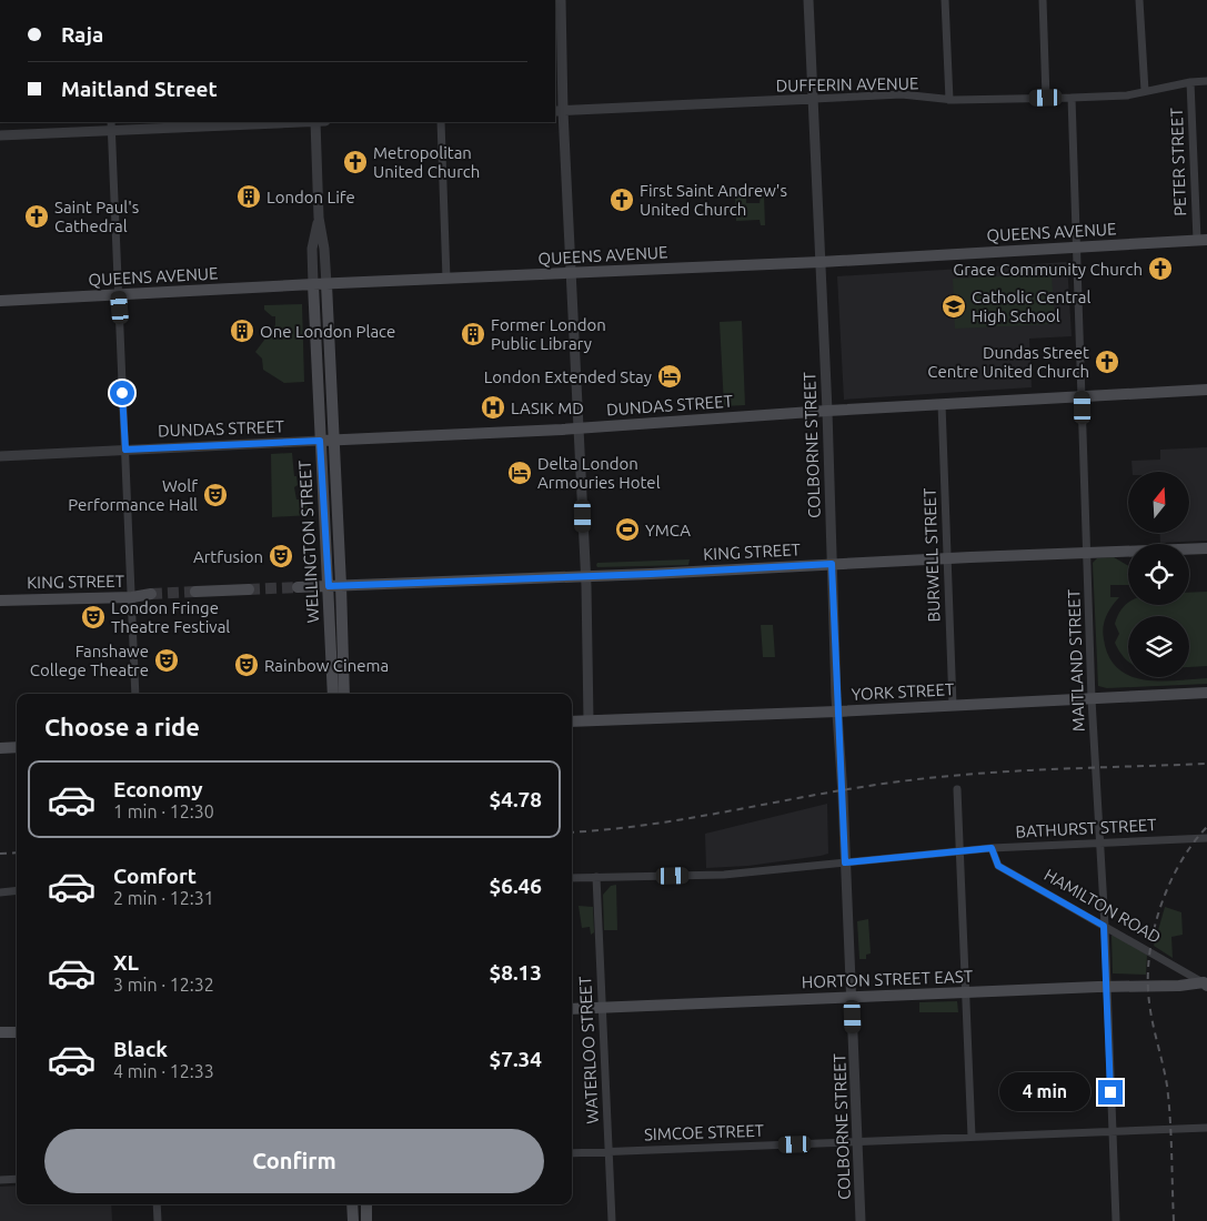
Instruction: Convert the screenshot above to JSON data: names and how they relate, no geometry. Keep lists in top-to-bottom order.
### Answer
{
  "streets": {
    "main road": [
      "QUEENS AVENUE",
      "DUNDAS STREET",
      "WELLINGTON STREET",
      "KING STREET",
      "YORK STREET",
      "HORTON STREET EAST"
    ],
    "street": [
      "DUFFERIN AVENUE",
      "PETER STREET",
      "COLBORNE STREET",
      "BURWELL STREET",
      "MAITLAND STREET",
      "BATHURST STREET",
      "HAMILTON ROAD",
      "WATERLOO STREET",
      "SIMCOE STREET"
    ]
  },
  "crossings": [
    ["DUFFERIN AVENUE", "PETER STREET"],
    ["DUFFERIN AVENUE", "COLBORNE STREET"],
    ["DUFFERIN AVENUE", "MAITLAND STREET"],
    ["PETER STREET", "QUEENS AVENUE"],
    ["QUEENS AVENUE", "COLBORNE STREET"],
    ["QUEENS AVENUE", "WELLINGTON STREET"],
    ["QUEENS AVENUE", "MAITLAND STREET"],
    ["DUNDAS STREET", "COLBORNE STREET"],
    ["DUNDAS STREET", "WELLINGTON STREET"],
    ["DUNDAS STREET", "BURWELL STREET"],
    ["DUNDAS STREET", "MAITLAND STREET"],
    ["COLBORNE STREET", "KING STREET"],
    ["COLBORNE STREET", "YORK STREET"],
    ["COLBORNE STREET", "BATHURST STREET"],
    ["COLBORNE STREET", "HORTON STREET EAST"],
    ["COLBORNE STREET", "SIMCOE STREET"],
    ["WELLINGTON STREET", "KING STREET"],
    ["KING STREET", "BURWELL STREET"],
    ["KING STREET", "MAITLAND STREET"],
    ["BURWELL STREET", "YORK STREET"],
    ["MAITLAND STREET", "YORK STREET"],
    ["MAITLAND STREET", "BATHURST STREET"],
    ["MAITLAND STREET", "HAMILTON ROAD"],
    ["MAITLAND STREET", "HORTON STREET EAST"],
    ["MAITLAND STREET", "SIMCOE STREET"],
    ["BATHURST STREET", "HAMILTON ROAD"],
    ["BATHURST STREET", "WATERLOO STREET"],
    ["HAMILTON ROAD", "HORTON STREET EAST"],
    ["HORTON STREET EAST", "WATERLOO STREET"],
    ["WATERLOO STREET", "SIMCOE STREET"]
  ],
  "places": {
    "church": [
      "Metropolitan United Church",
      "First Saint Andrew's United Church",
      "Saint Paul's Cathedral",
      "Grace Community Church",
      "Dundas Street Centre United Church"
    ],
    "building": ["London Life", "One London Place", "Former London Public Library"],
    "school or university": ["Catholic Central High School"],
    "hotel": ["London Extended Stay", "Delta London Armouries Hotel"],
    "hospital": ["LASIK MD"],
    "theatre": [
      "Wolf Performance Hall",
      "Artfusion",
      "London Fringe Theatre Festival",
      "Fanshawe College Theatre",
      "Rainbow Cinema"
    ],
    "sports": ["YMCA"]
  },
  "north": "top",
  "page": {
    "banner": ["Raja", "Maitland Street"],
    "heading": "Choose a ride",
    "list": [
      {
        "name": "Economy",
        "note": "1 min · 12:30",
        "value": "$4.78"
      },
      {
        "name": "Comfort",
        "note": "2 min · 12:31",
        "value": "$6.46"
      },
      {
        "name": "XL",
        "note": "3 min · 12:32",
        "value": "$8.13"
      },
      {
        "name": "Black",
        "note": "4 min · 12:33",
        "value": "$7.34"
      }
    ],
    "bubble": "4 min",
    "buttons": "Confirm"
  }
}
